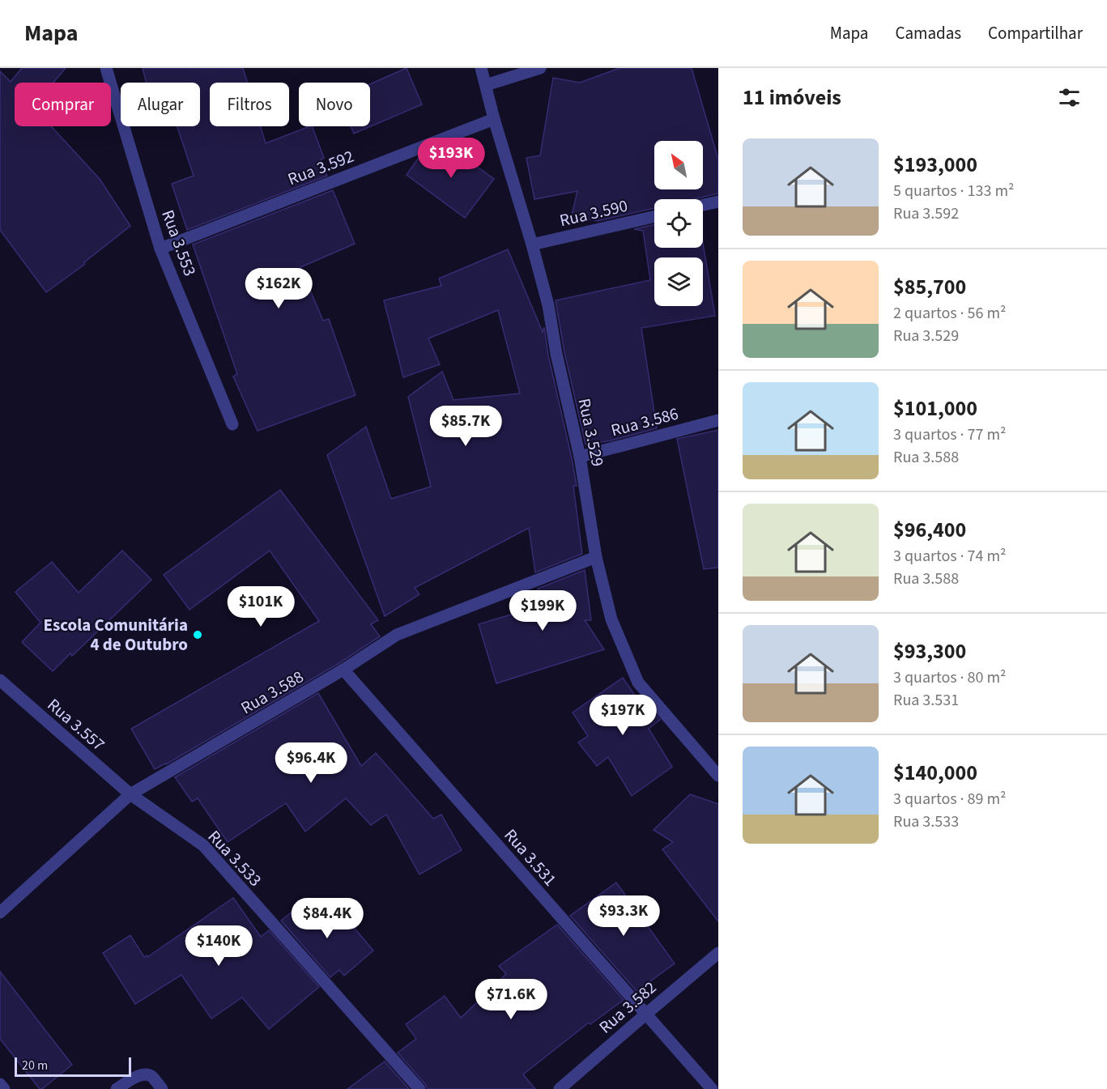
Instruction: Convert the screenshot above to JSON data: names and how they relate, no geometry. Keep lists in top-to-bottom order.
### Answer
{
  "streets": {
    "street": [
      "Rua 3.592",
      "Rua 3.590",
      "Rua 3.553",
      "Rua 3.586",
      "Rua 3.529",
      "Rua 3.588",
      "Rua 3.557",
      "Rua 3.531",
      "Rua 3.533",
      "Rua 3.582"
    ]
  },
  "crossings": [
    ["Rua 3.592", "Rua 3.553"],
    ["Rua 3.592", "Rua 3.529"],
    ["Rua 3.590", "Rua 3.529"],
    ["Rua 3.586", "Rua 3.529"],
    ["Rua 3.529", "Rua 3.588"],
    ["Rua 3.588", "Rua 3.557"],
    ["Rua 3.588", "Rua 3.531"],
    ["Rua 3.588", "Rua 3.533"],
    ["Rua 3.557", "Rua 3.533"],
    ["Rua 3.531", "Rua 3.582"]
  ],
  "places": ["Escola Comunitária 4 de Outubro"],
  "scale_bar": "20 m",
  "north": "top left",
  "page": {
    "header": "Mapa",
    "nav": ["Mapa", "Camadas", "Compartilhar"],
    "heading": "11 imóveis",
    "chip": [
      "Comprar",
      "Alugar",
      "Filtros",
      "Novo"
    ],
    "list": [
      {
        "name": "$193,000",
        "note": "5 quartos · 133 m² · Rua 3.592"
      },
      {
        "name": "$85,700",
        "note": "2 quartos · 56 m² · Rua 3.529"
      },
      {
        "name": "$101,000",
        "note": "3 quartos · 77 m² · Rua 3.588"
      },
      {
        "name": "$96,400",
        "note": "3 quartos · 74 m² · Rua 3.588"
      },
      {
        "name": "$93,300",
        "note": "3 quartos · 80 m² · Rua 3.531"
      },
      {
        "name": "$140,000",
        "note": "3 quartos · 89 m² · Rua 3.533"
      }
    ],
    "price": [
      "$193K",
      "$162K",
      "$85.7K",
      "$101K",
      "$199K",
      "$197K",
      "$96.4K",
      "$93.3K",
      "$84.4K",
      "$140K",
      "$71.6K"
    ],
    "scale": "20 m"
  }
}
